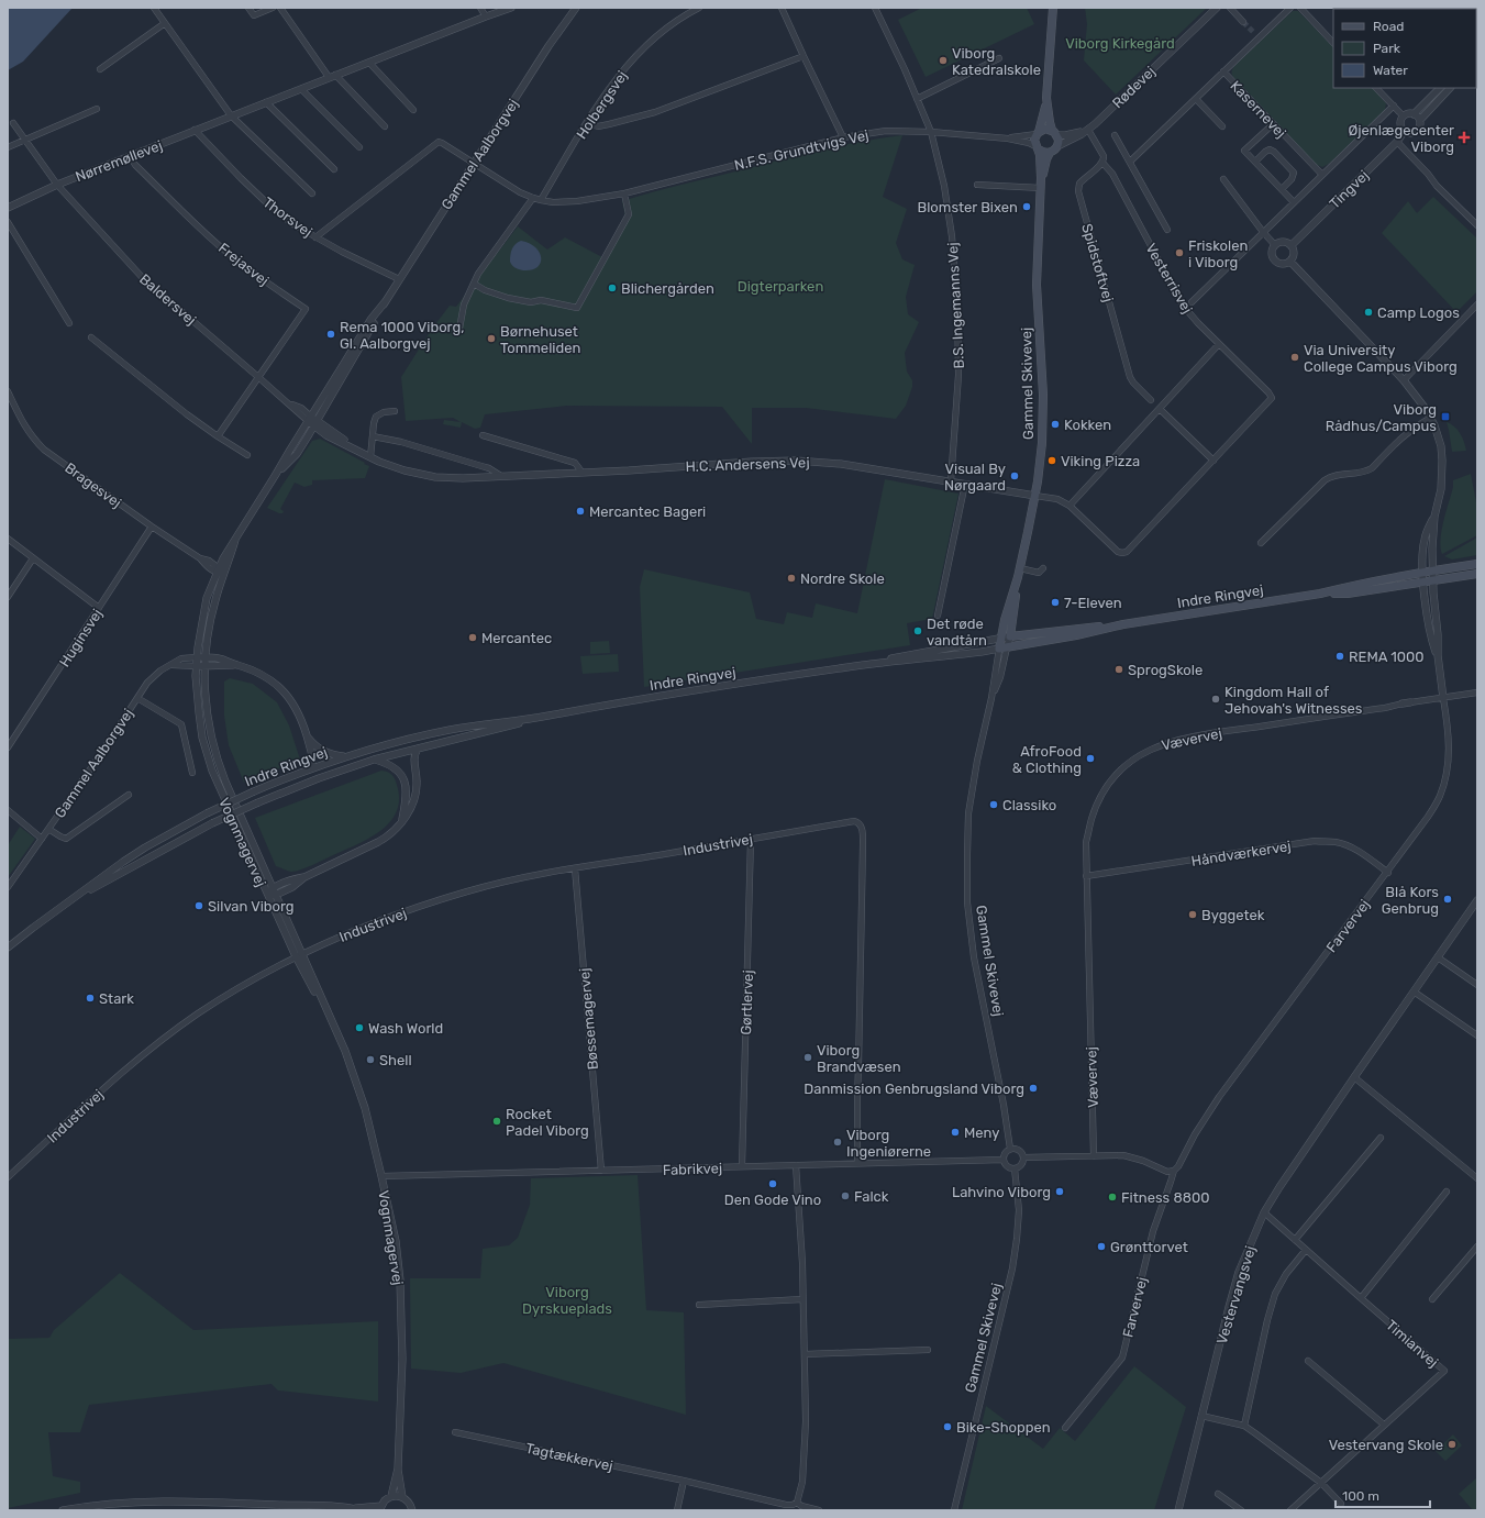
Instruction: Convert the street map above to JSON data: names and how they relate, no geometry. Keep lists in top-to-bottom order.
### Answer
{
  "streets": {
    "main road": ["Gammel Skivevej", "Indre Ringvej"],
    "street": [
      "Rødevej",
      "Holbergsvej",
      "Kasernevej",
      "N.F.S. Grundtvigs Vej",
      "Gammel Aalborgvej",
      "Nørremøllevej",
      "Tingvej",
      "Thorsvej",
      "Spidstoftvej",
      "Frejasvej",
      "Vesterrisvej",
      "Baldersvej",
      "B.S. Ingemanns Vej",
      "H.C. Andersens Vej",
      "Bragesvej",
      "Huginsvej",
      "Vævervej",
      "Vognmagervej",
      "Industrivej",
      "Håndværkervej",
      "Farvervej",
      "Gørtlervej",
      "Bøssemagervej",
      "Fabrikvej",
      "Vestervangsvej",
      "Timianvej",
      "Tagtækkervej"
    ]
  },
  "crossings": [
    ["Rødevej", "N.F.S. Grundtvigs Vej"],
    ["Rødevej", "Gammel Skivevej"],
    ["Holbergsvej", "N.F.S. Grundtvigs Vej"],
    ["N.F.S. Grundtvigs Vej", "Gammel Aalborgvej"],
    ["N.F.S. Grundtvigs Vej", "Thorsvej"],
    ["N.F.S. Grundtvigs Vej", "B.S. Ingemanns Vej"],
    ["N.F.S. Grundtvigs Vej", "Gammel Skivevej"],
    ["Gammel Aalborgvej", "Thorsvej"],
    ["Gammel Aalborgvej", "Baldersvej"],
    ["Gammel Aalborgvej", "H.C. Andersens Vej"],
    ["Gammel Aalborgvej", "Bragesvej"],
    ["Gammel Aalborgvej", "Vognmagervej"],
    ["Nørremøllevej", "Thorsvej"],
    ["Nørremøllevej", "Frejasvej"],
    ["Nørremøllevej", "Baldersvej"],
    ["Spidstoftvej", "Vesterrisvej"],
    ["Frejasvej", "Baldersvej"],
    ["Baldersvej", "H.C. Andersens Vej"],
    ["B.S. Ingemanns Vej", "H.C. Andersens Vej"],
    ["Gammel Skivevej", "H.C. Andersens Vej"],
    ["Gammel Skivevej", "Indre Ringvej"],
    ["Gammel Skivevej", "Fabrikvej"],
    ["Bragesvej", "Huginsvej"],
    ["Indre Ringvej", "Farvervej"],
    ["Vævervej", "Håndværkervej"],
    ["Vævervej", "Farvervej"],
    ["Vognmagervej", "Industrivej"],
    ["Vognmagervej", "Fabrikvej"],
    ["Industrivej", "Gørtlervej"],
    ["Industrivej", "Bøssemagervej"],
    ["Industrivej", "Fabrikvej"],
    ["Håndværkervej", "Farvervej"],
    ["Gørtlervej", "Fabrikvej"],
    ["Bøssemagervej", "Fabrikvej"],
    ["Vestervangsvej", "Timianvej"]
  ],
  "parks": ["Viborg Kirkegård", "Digterparken", "Viborg Dyrskueplads"],
  "places": {
    "other": [
      "Viborg Katedralskole",
      "Blomster Bixen",
      "Friskolen i Viborg",
      "Blichergården",
      "Camp Logos",
      "Rema 1000 Viborg, Gl. Aalborgvej",
      "Børnehuset Tommeliden",
      "Via University College Campus Viborg",
      "Kokken",
      "Viking Pizza",
      "Visual By Nørgaard",
      "Mercantec Bageri",
      "Nordre Skole",
      "7-Eleven",
      "Det røde vandtårn",
      "Mercantec",
      "REMA 1000",
      "SprogSkole",
      "Kingdom Hall of Jehovah's Witnesses",
      "AfroFood & Clothing",
      "Classiko",
      "Blå Kors Genbrug",
      "Silvan Viborg",
      "Byggetek",
      "Stark",
      "Wash World",
      "Viborg Brandvæsen",
      "Shell",
      "Danmission Genbrugsland Viborg",
      "Rocket Padel Viborg",
      "Meny",
      "Viborg Ingeniørerne",
      "Den Gode Vino",
      "Lahvino Viborg",
      "Falck",
      "Fitness 8800",
      "Grønttorvet",
      "Bike-Shoppen",
      "Vestervang Skole"
    ],
    "health": ["Øjenlægecenter Viborg"],
    "transit": ["Viborg Rådhus/Campus"]
  },
  "legend": ["Road", "Park", "Water"],
  "scale_bar": "100 m"
}
